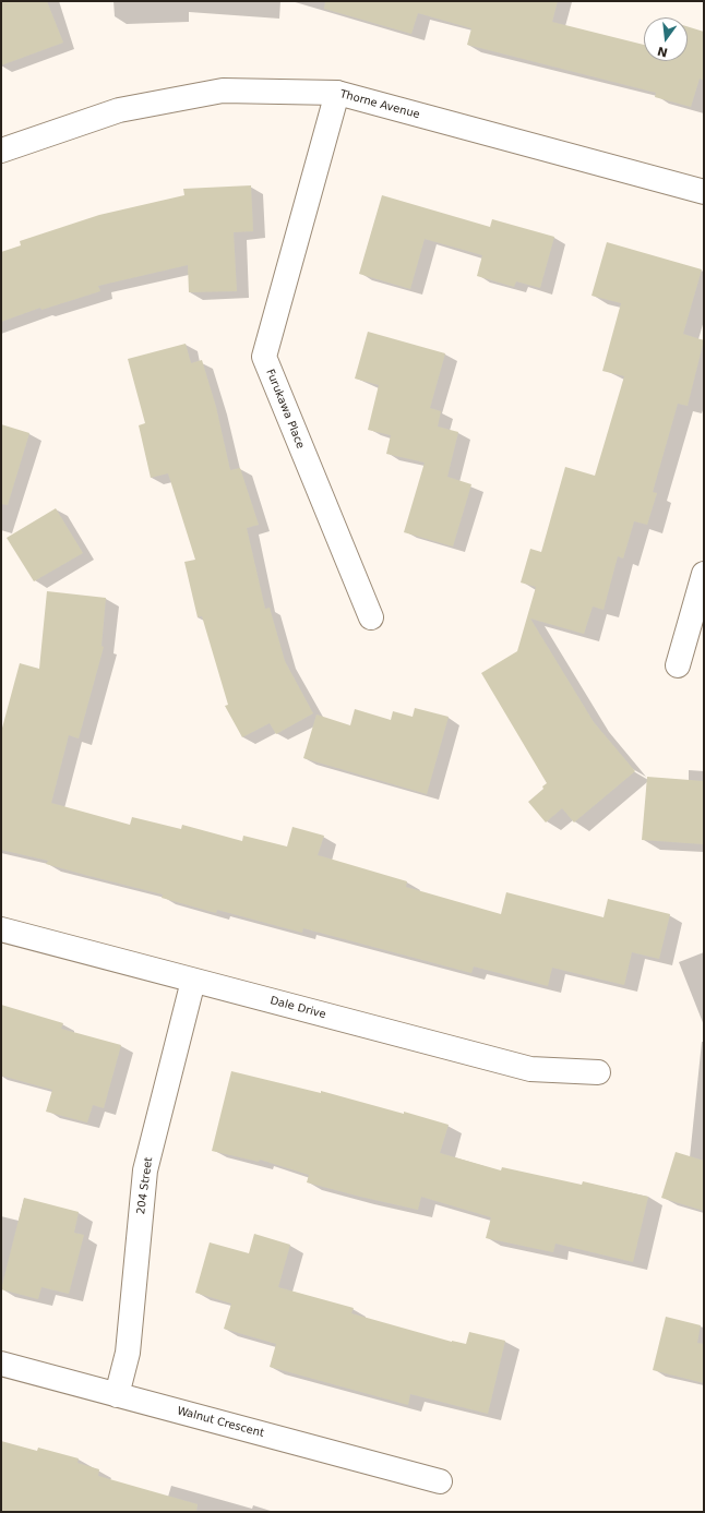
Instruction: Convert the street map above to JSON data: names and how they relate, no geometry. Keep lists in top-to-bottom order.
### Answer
{
  "streets": {
    "street": [
      "Thorne Avenue",
      "Furukawa Place",
      "Dale Drive",
      "204 Street",
      "Walnut Crescent"
    ]
  },
  "crossings": [
    ["Thorne Avenue", "Furukawa Place"],
    ["Dale Drive", "204 Street"],
    ["204 Street", "Walnut Crescent"]
  ],
  "north": "bottom"
}
